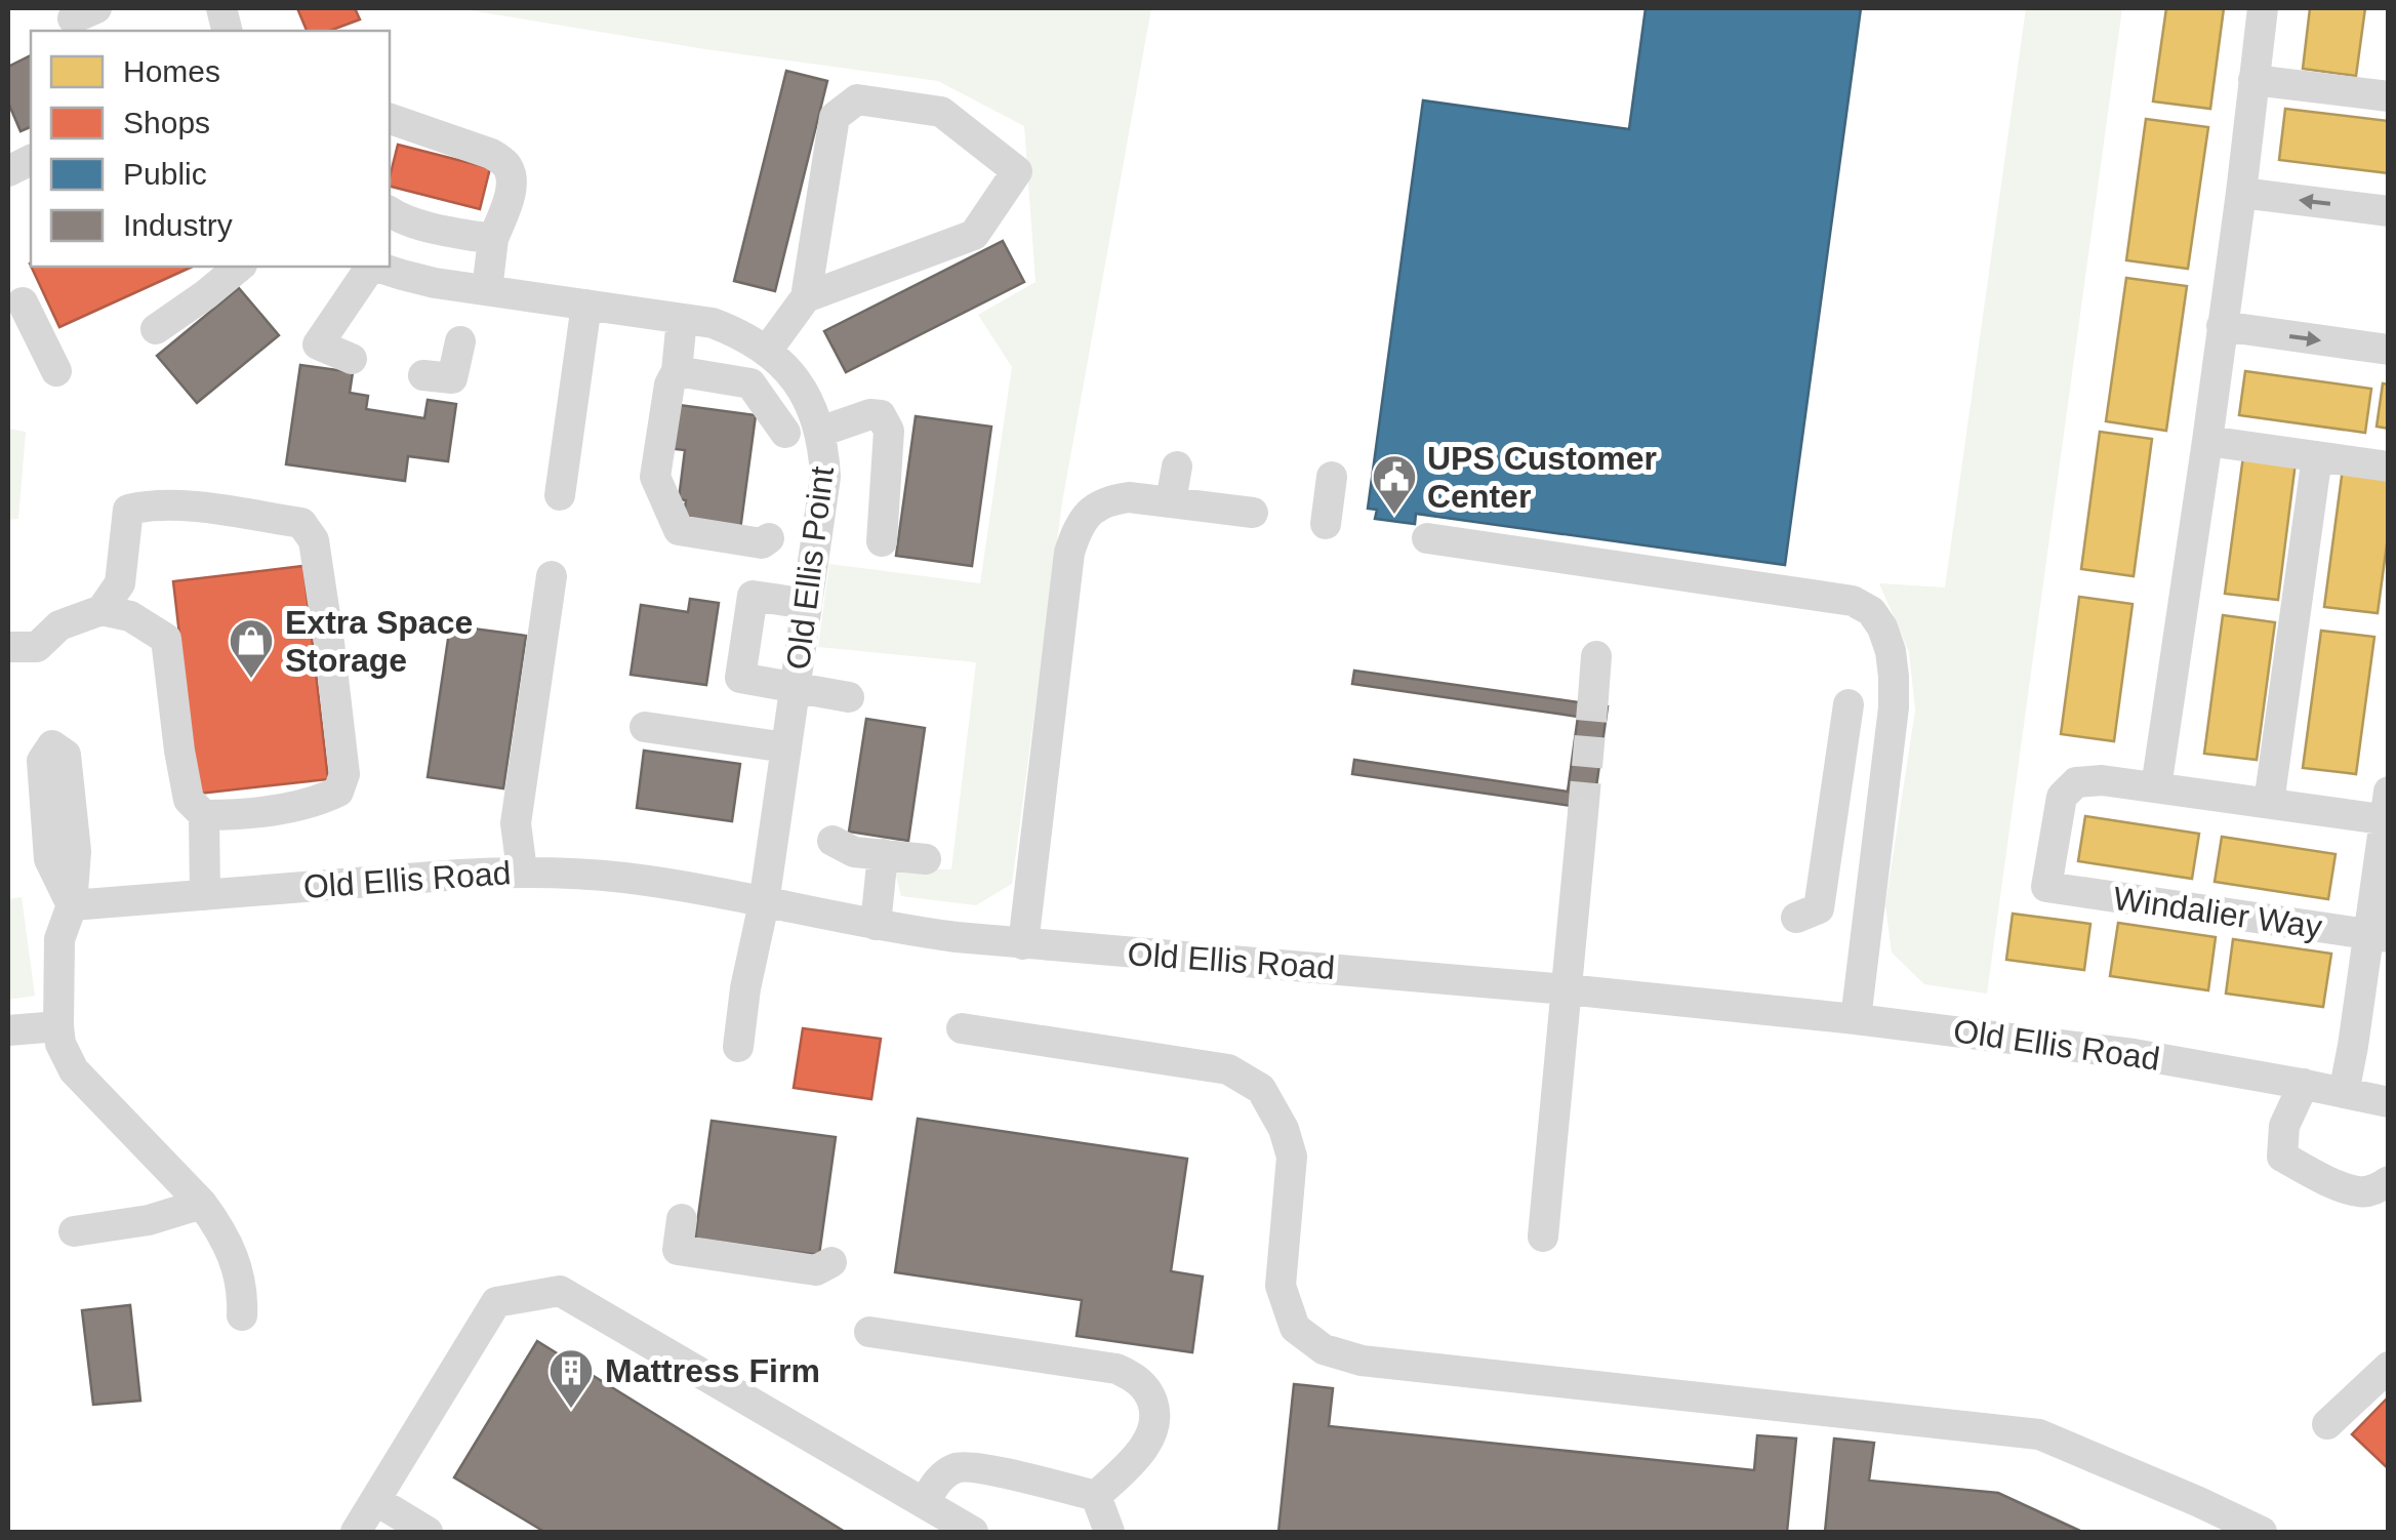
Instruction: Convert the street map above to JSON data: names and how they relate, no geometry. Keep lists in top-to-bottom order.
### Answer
{
  "streets": {
    "street": ["Old Ellis Point", "Old Ellis Road", "Windalier Way"]
  },
  "crossings": [
    ["Old Ellis Point", "Old Ellis Road"]
  ],
  "places": {
    "public building": ["UPS Customer Center"],
    "shop": ["Extra Space Storage"],
    "building": ["Mattress Firm"]
  },
  "legend": [
    "Homes",
    "Shops",
    "Public",
    "Industry"
  ]
}
